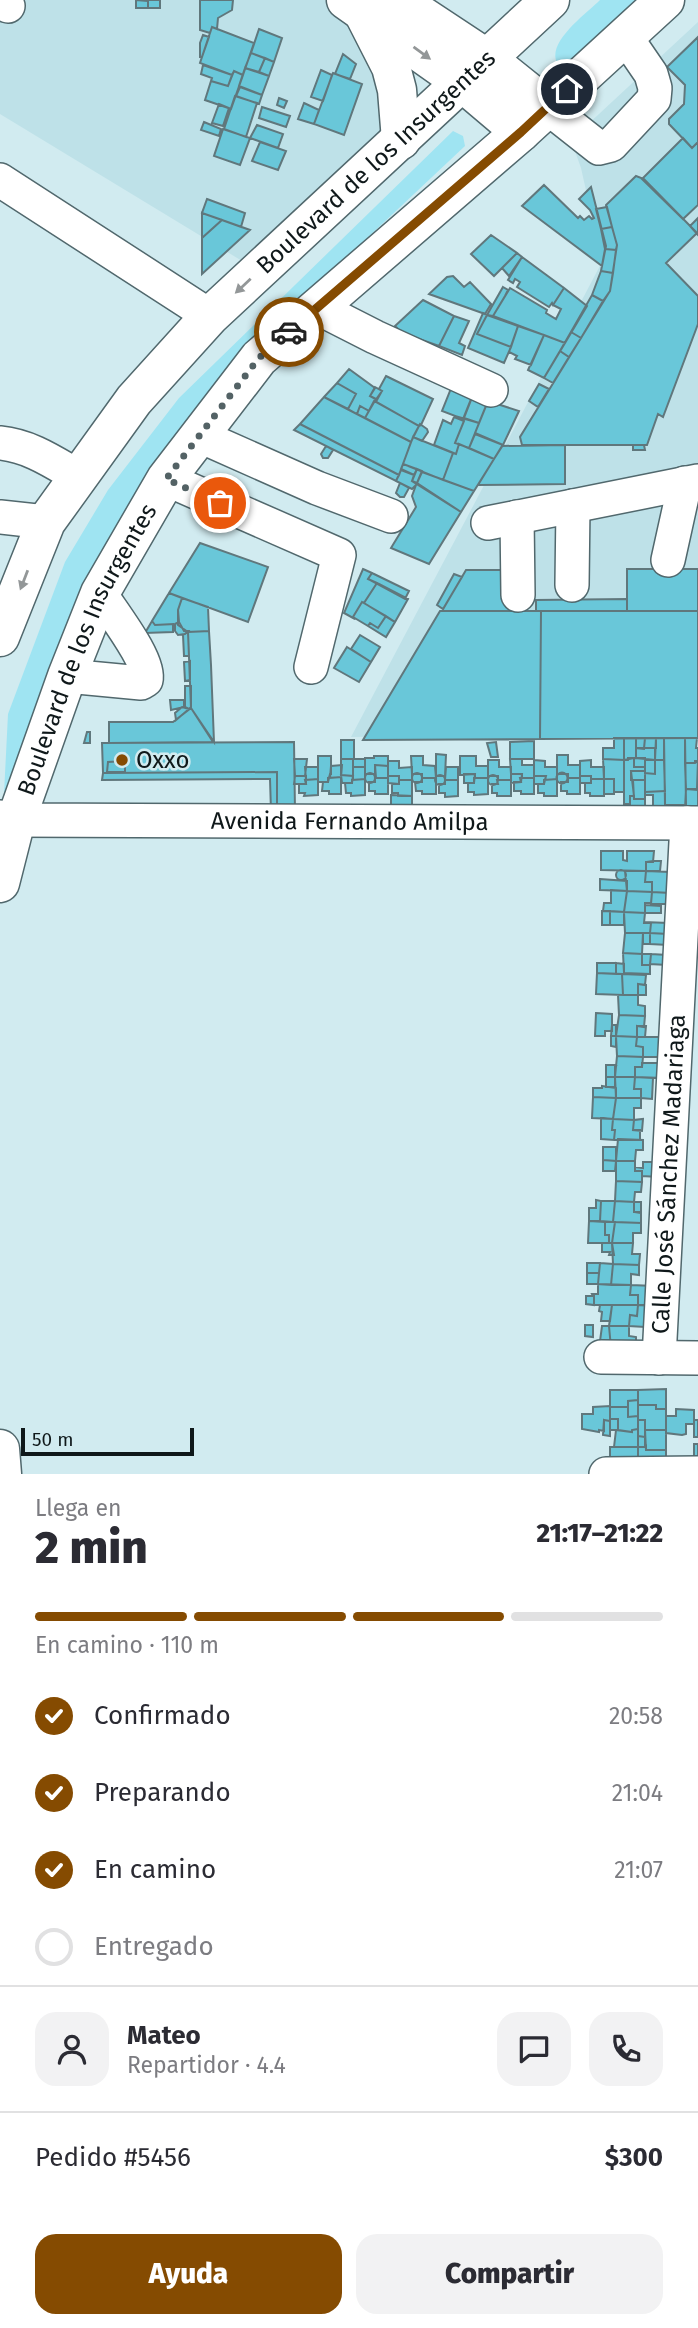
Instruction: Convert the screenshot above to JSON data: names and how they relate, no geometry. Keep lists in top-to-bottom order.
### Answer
{
  "streets": {
    "main road": ["Boulevard de los Insurgentes"],
    "street": ["Avenida Fernando Amilpa", "Calle José Sánchez Madariaga"]
  },
  "crossings": [
    ["Boulevard de los Insurgentes", "Avenida Fernando Amilpa"],
    ["Avenida Fernando Amilpa", "Calle José Sánchez Madariaga"]
  ],
  "places": ["Oxxo"],
  "scale_bar": "50 m",
  "page": {
    "scale": "50 m",
    "heading": ["2 min", "Llega en", "21:17–21:22"],
    "panel": [
      "Mateo",
      "Repartidor · 4.4",
      "Pedido #5456",
      "$300"
    ],
    "bar": "En camino · 110 m",
    "list": [
      ["Confirmado", "20:58"],
      ["Preparando", "21:04"],
      ["En camino", "21:07"],
      "Entregado"
    ],
    "buttons": ["Ayuda", "Compartir"]
  }
}
